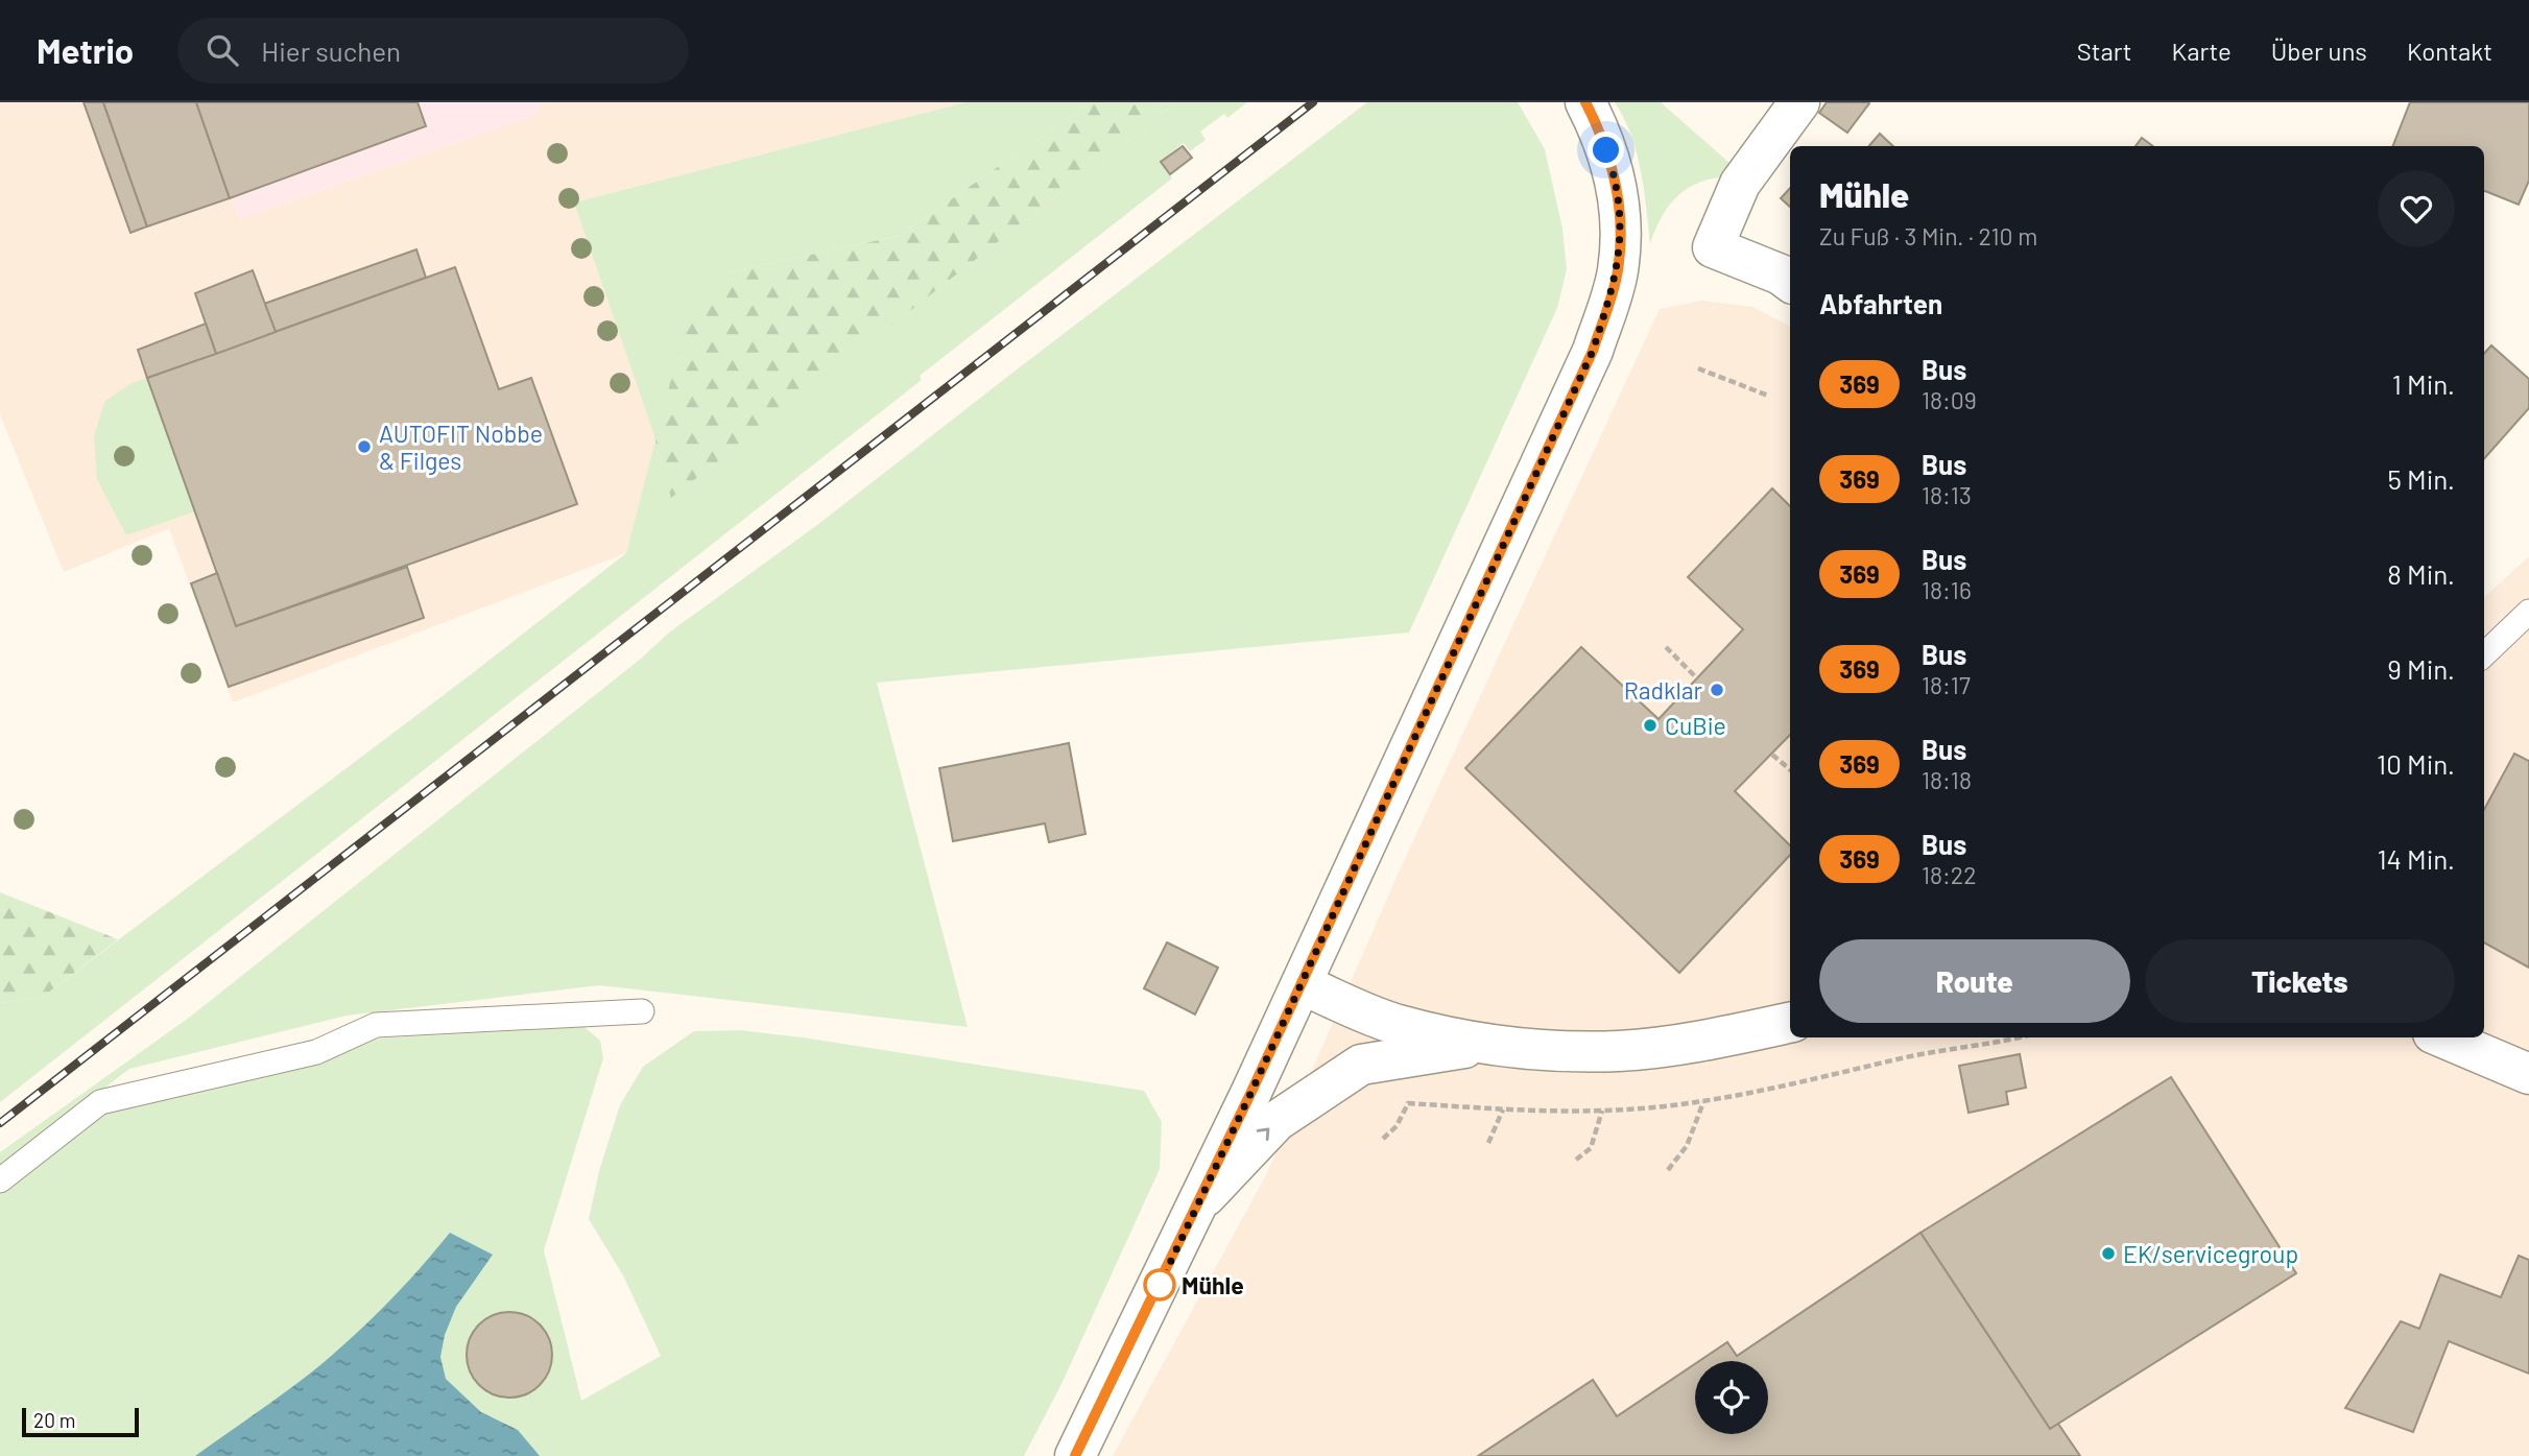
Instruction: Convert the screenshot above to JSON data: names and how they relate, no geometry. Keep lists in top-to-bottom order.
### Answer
{
  "places": [
    "AUTOFIT Nobbe & Filges",
    "Radklar",
    "CuBie",
    "EK/servicegroup",
    "Mühle"
  ],
  "lines": ["bus line 369"],
  "scale_bar": "20 m",
  "page": {
    "header": "Metrio",
    "search": "Hier suchen",
    "nav": [
      "Start",
      "Karte",
      "Über uns",
      "Kontakt"
    ],
    "heading": [
      ["Mühle", "Zu Fuß · 3 Min. · 210 m"],
      "Abfahrten"
    ],
    "list": [
      {
        "mark": "369",
        "name": "Bus",
        "note": "18:09",
        "value": "1 Min."
      },
      {
        "mark": "369",
        "name": "Bus",
        "note": "18:13",
        "value": "5 Min."
      },
      {
        "mark": "369",
        "name": "Bus",
        "note": "18:16",
        "value": "8 Min."
      },
      {
        "mark": "369",
        "name": "Bus",
        "note": "18:17",
        "value": "9 Min."
      },
      {
        "mark": "369",
        "name": "Bus",
        "note": "18:18",
        "value": "10 Min."
      },
      {
        "mark": "369",
        "name": "Bus",
        "note": "18:22",
        "value": "14 Min."
      }
    ],
    "buttons": ["Route", "Tickets"],
    "scale": "20 m"
  }
}
